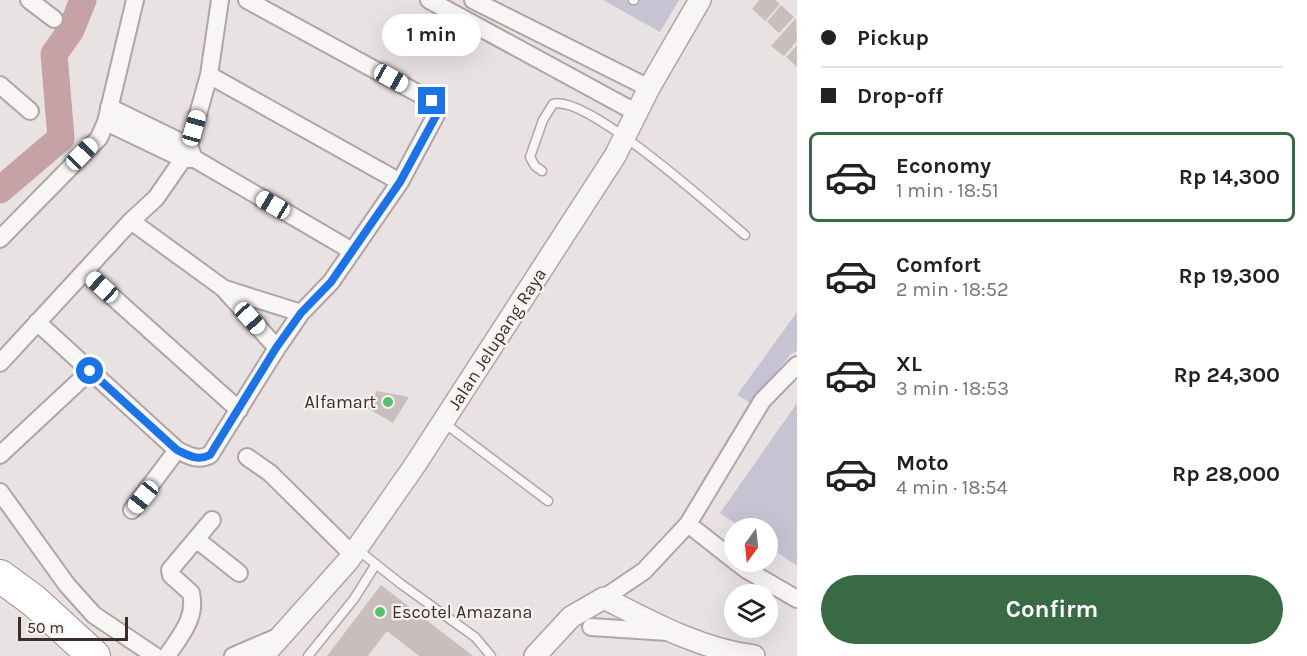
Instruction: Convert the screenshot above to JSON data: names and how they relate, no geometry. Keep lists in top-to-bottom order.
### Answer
{
  "streets": {
    "street": ["Jalan Jelupang Raya"]
  },
  "places": ["Alfamart", "Escotel Amazana"],
  "scale_bar": "50 m",
  "north": "bottom",
  "page": {
    "banner": ["Pickup", "Drop-off"],
    "bubble": "1 min",
    "list": [
      {
        "name": "Economy",
        "note": "1 min · 18:51",
        "value": "Rp 14,300"
      },
      {
        "name": "Comfort",
        "note": "2 min · 18:52",
        "value": "Rp 19,300"
      },
      {
        "name": "XL",
        "note": "3 min · 18:53",
        "value": "Rp 24,300"
      },
      {
        "name": "Moto",
        "note": "4 min · 18:54",
        "value": "Rp 28,000"
      }
    ],
    "buttons": "Confirm",
    "scale": "50 m"
  }
}
